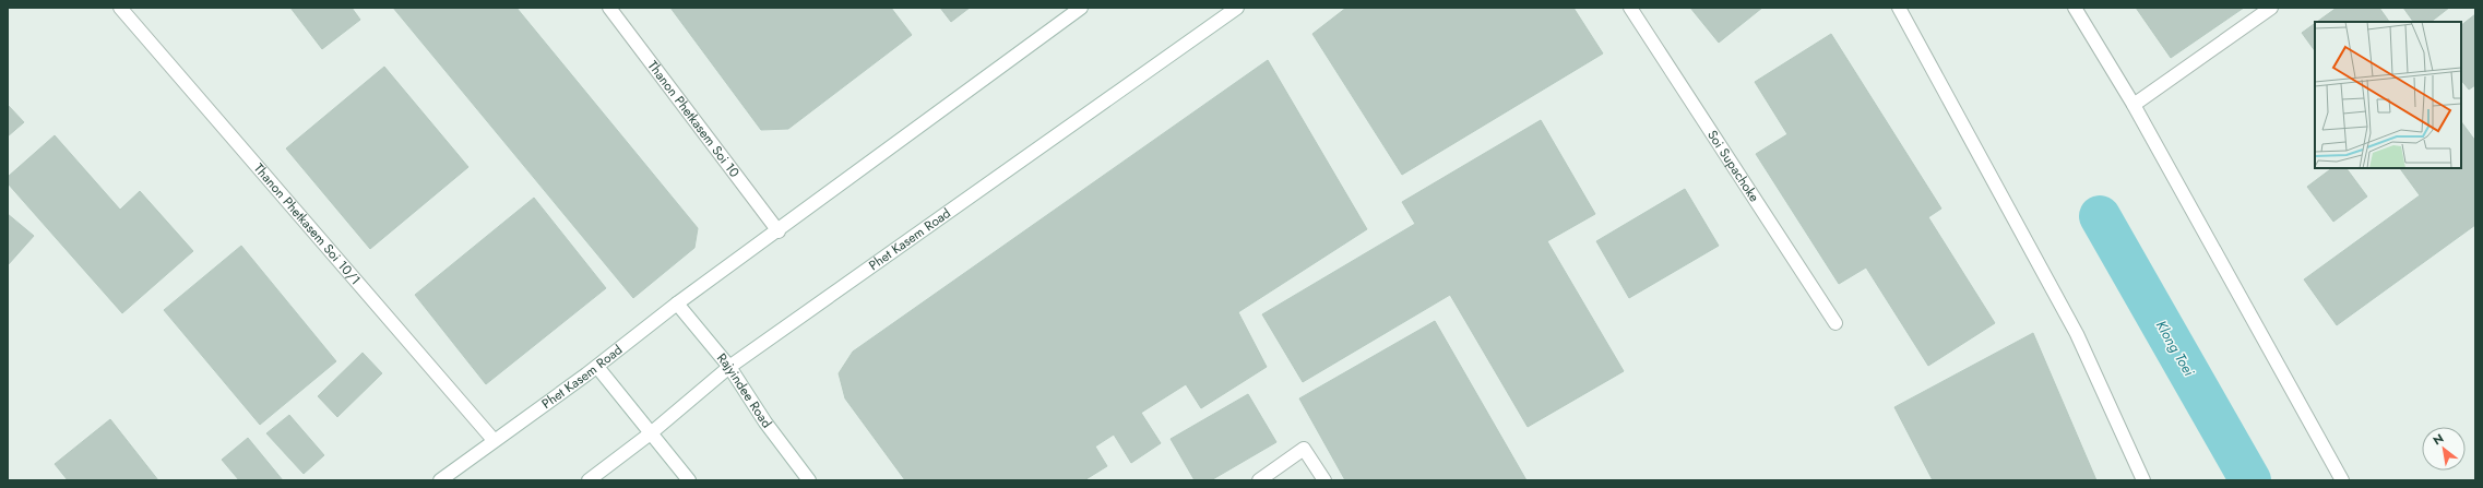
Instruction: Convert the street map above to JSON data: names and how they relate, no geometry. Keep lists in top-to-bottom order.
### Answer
{
  "streets": {
    "street": [
      "Thanon Phetkasem Soi 10",
      "Soi Supachoke",
      "Thanon Phetkasem Soi 10/1",
      "Phet Kasem Road",
      "Rajyindee Road"
    ]
  },
  "crossings": [
    ["Thanon Phetkasem Soi 10", "Phet Kasem Road"],
    ["Thanon Phetkasem Soi 10/1", "Phet Kasem Road"],
    ["Phet Kasem Road", "Rajyindee Road"]
  ],
  "water": ["Klong Toei"],
  "north": "top left"
}
